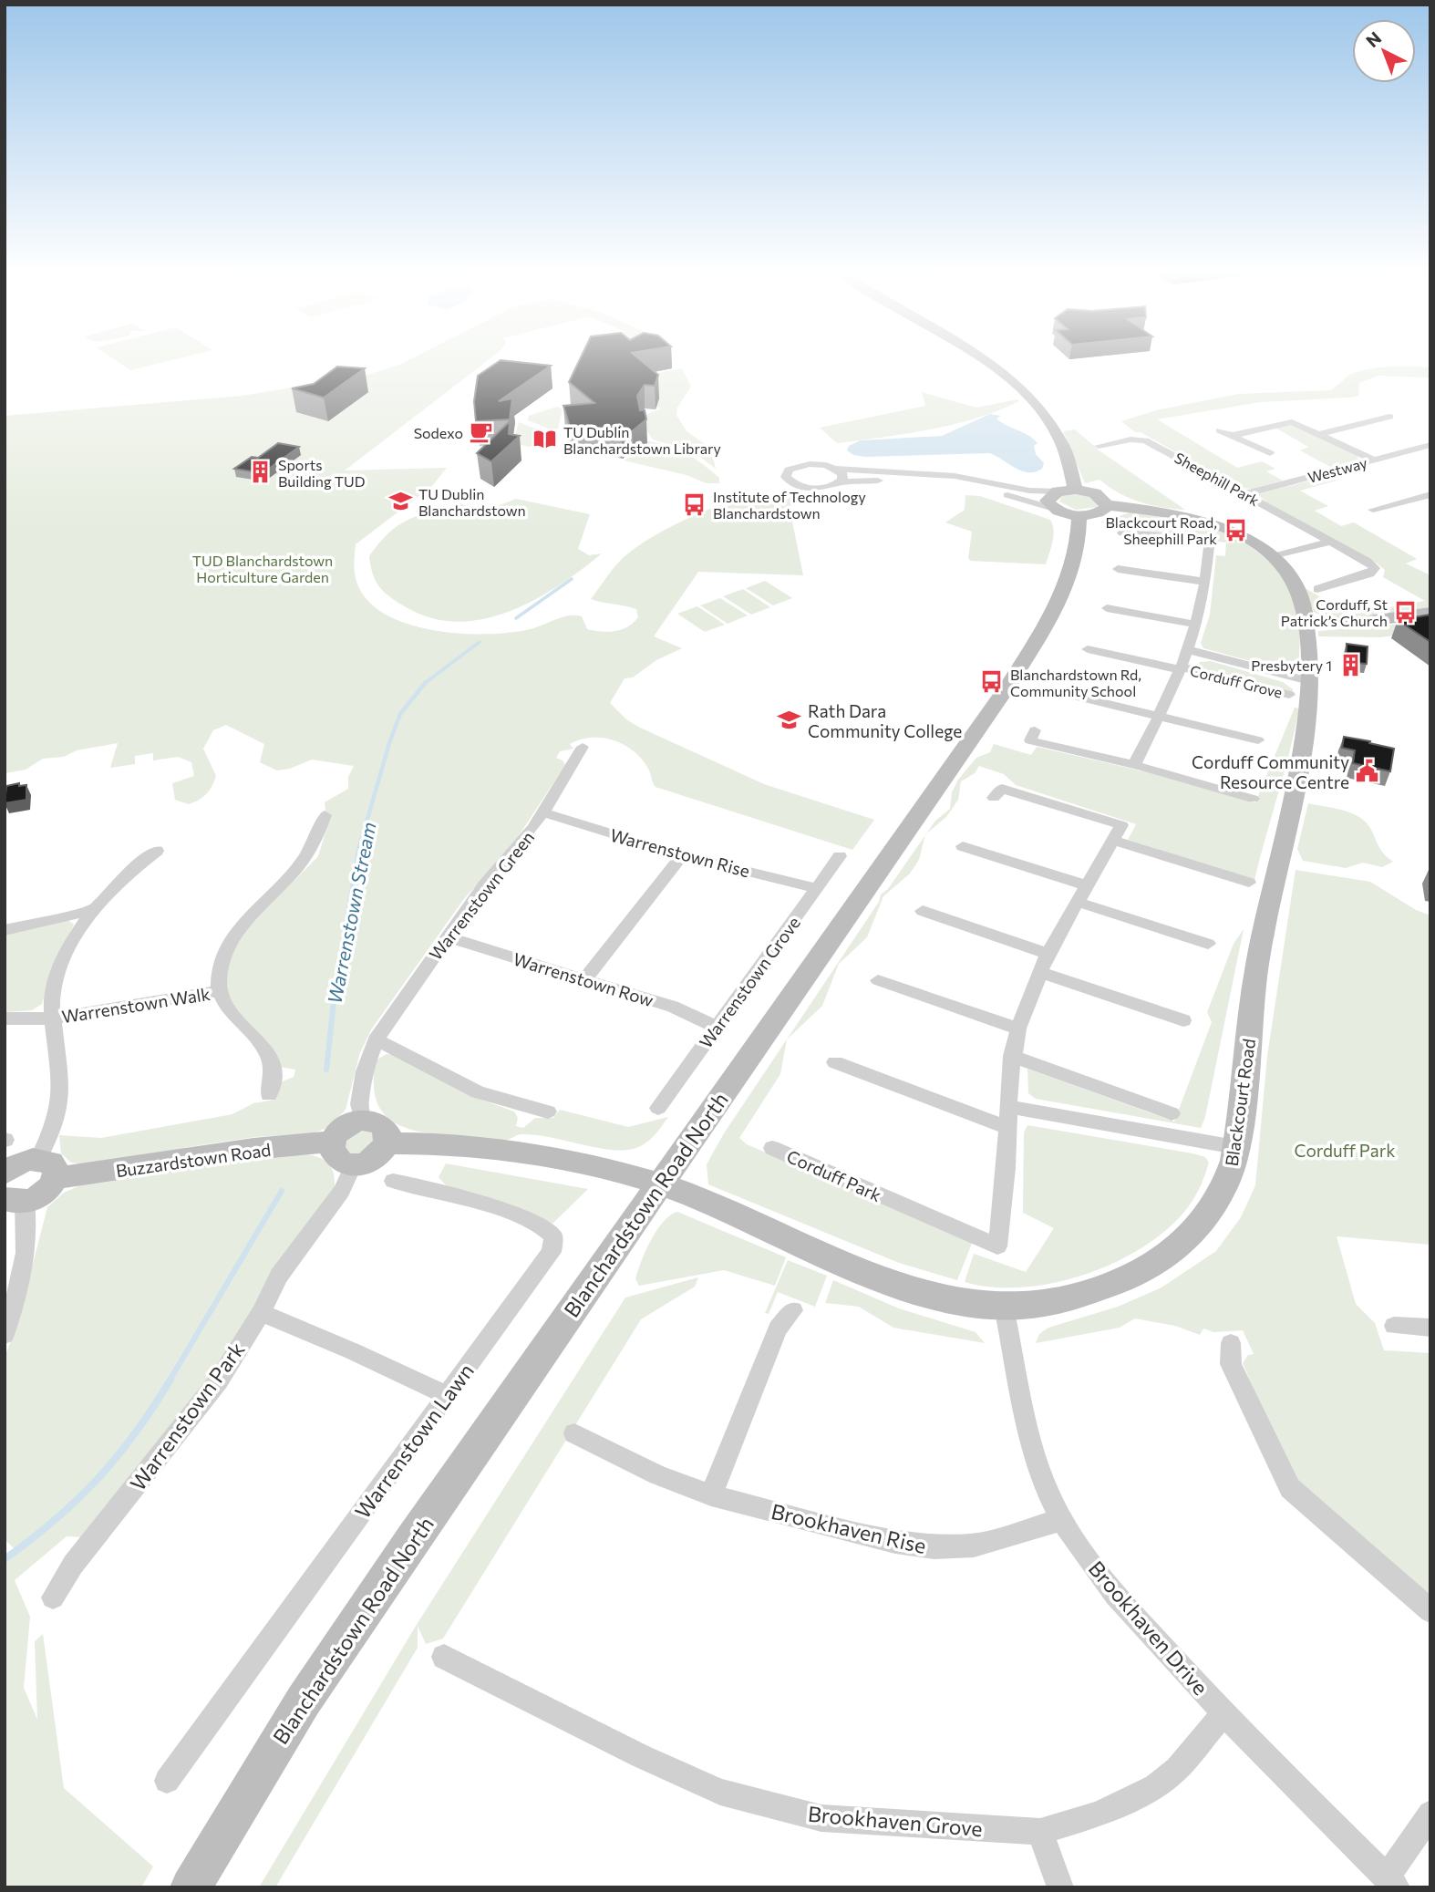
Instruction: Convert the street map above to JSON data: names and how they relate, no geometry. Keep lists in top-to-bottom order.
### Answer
{
  "streets": {
    "main road": ["Blanchardstown Road North"],
    "street": [
      "Westway",
      "Sheephill Park",
      "Corduff Grove",
      "Warrenstown Rise",
      "Warrenstown Green",
      "Warrenstown Row",
      "Warrenstown Grove",
      "Warrenstown Walk",
      "Blackcourt Road",
      "Buzzardstown Road",
      "Corduff Park",
      "Warrenstown Park",
      "Warrenstown Lawn",
      "Brookhaven Rise",
      "Brookhaven Drive",
      "Brookhaven Grove"
    ]
  },
  "crossings": [
    ["Westway", "Sheephill Park"],
    ["Corduff Grove", "Blackcourt Road"],
    ["Warrenstown Rise", "Warrenstown Green"],
    ["Warrenstown Rise", "Warrenstown Grove"],
    ["Warrenstown Green", "Warrenstown Row"],
    ["Warrenstown Green", "Buzzardstown Road"],
    ["Warrenstown Green", "Warrenstown Park"],
    ["Warrenstown Row", "Warrenstown Grove"],
    ["Blackcourt Road", "Blanchardstown Road North"],
    ["Blackcourt Road", "Brookhaven Drive"],
    ["Buzzardstown Road", "Warrenstown Park"],
    ["Brookhaven Rise", "Brookhaven Drive"],
    ["Brookhaven Drive", "Brookhaven Grove"]
  ],
  "water": ["Warrenstown Stream"],
  "parks": ["TUD Blanchardstown Horticulture Garden", "Corduff Park"],
  "places": {
    "cafe": ["Sodexo"],
    "library": ["TU Dublin Blanchardstown Library"],
    "building": ["Sports Building TUD", "Presbytery 1"],
    "school or university": ["TU Dublin Blanchardstown", "Rath Dara Community College"],
    "bus stop": [
      "Institute of Technology Blanchardstown",
      "Blackcourt Road, Sheephill Park",
      "Corduff, St Patrick’s Church",
      "Blanchardstown Rd, Community School"
    ],
    "public building": ["Corduff Community Resource Centre"]
  },
  "north": "top left"
}
